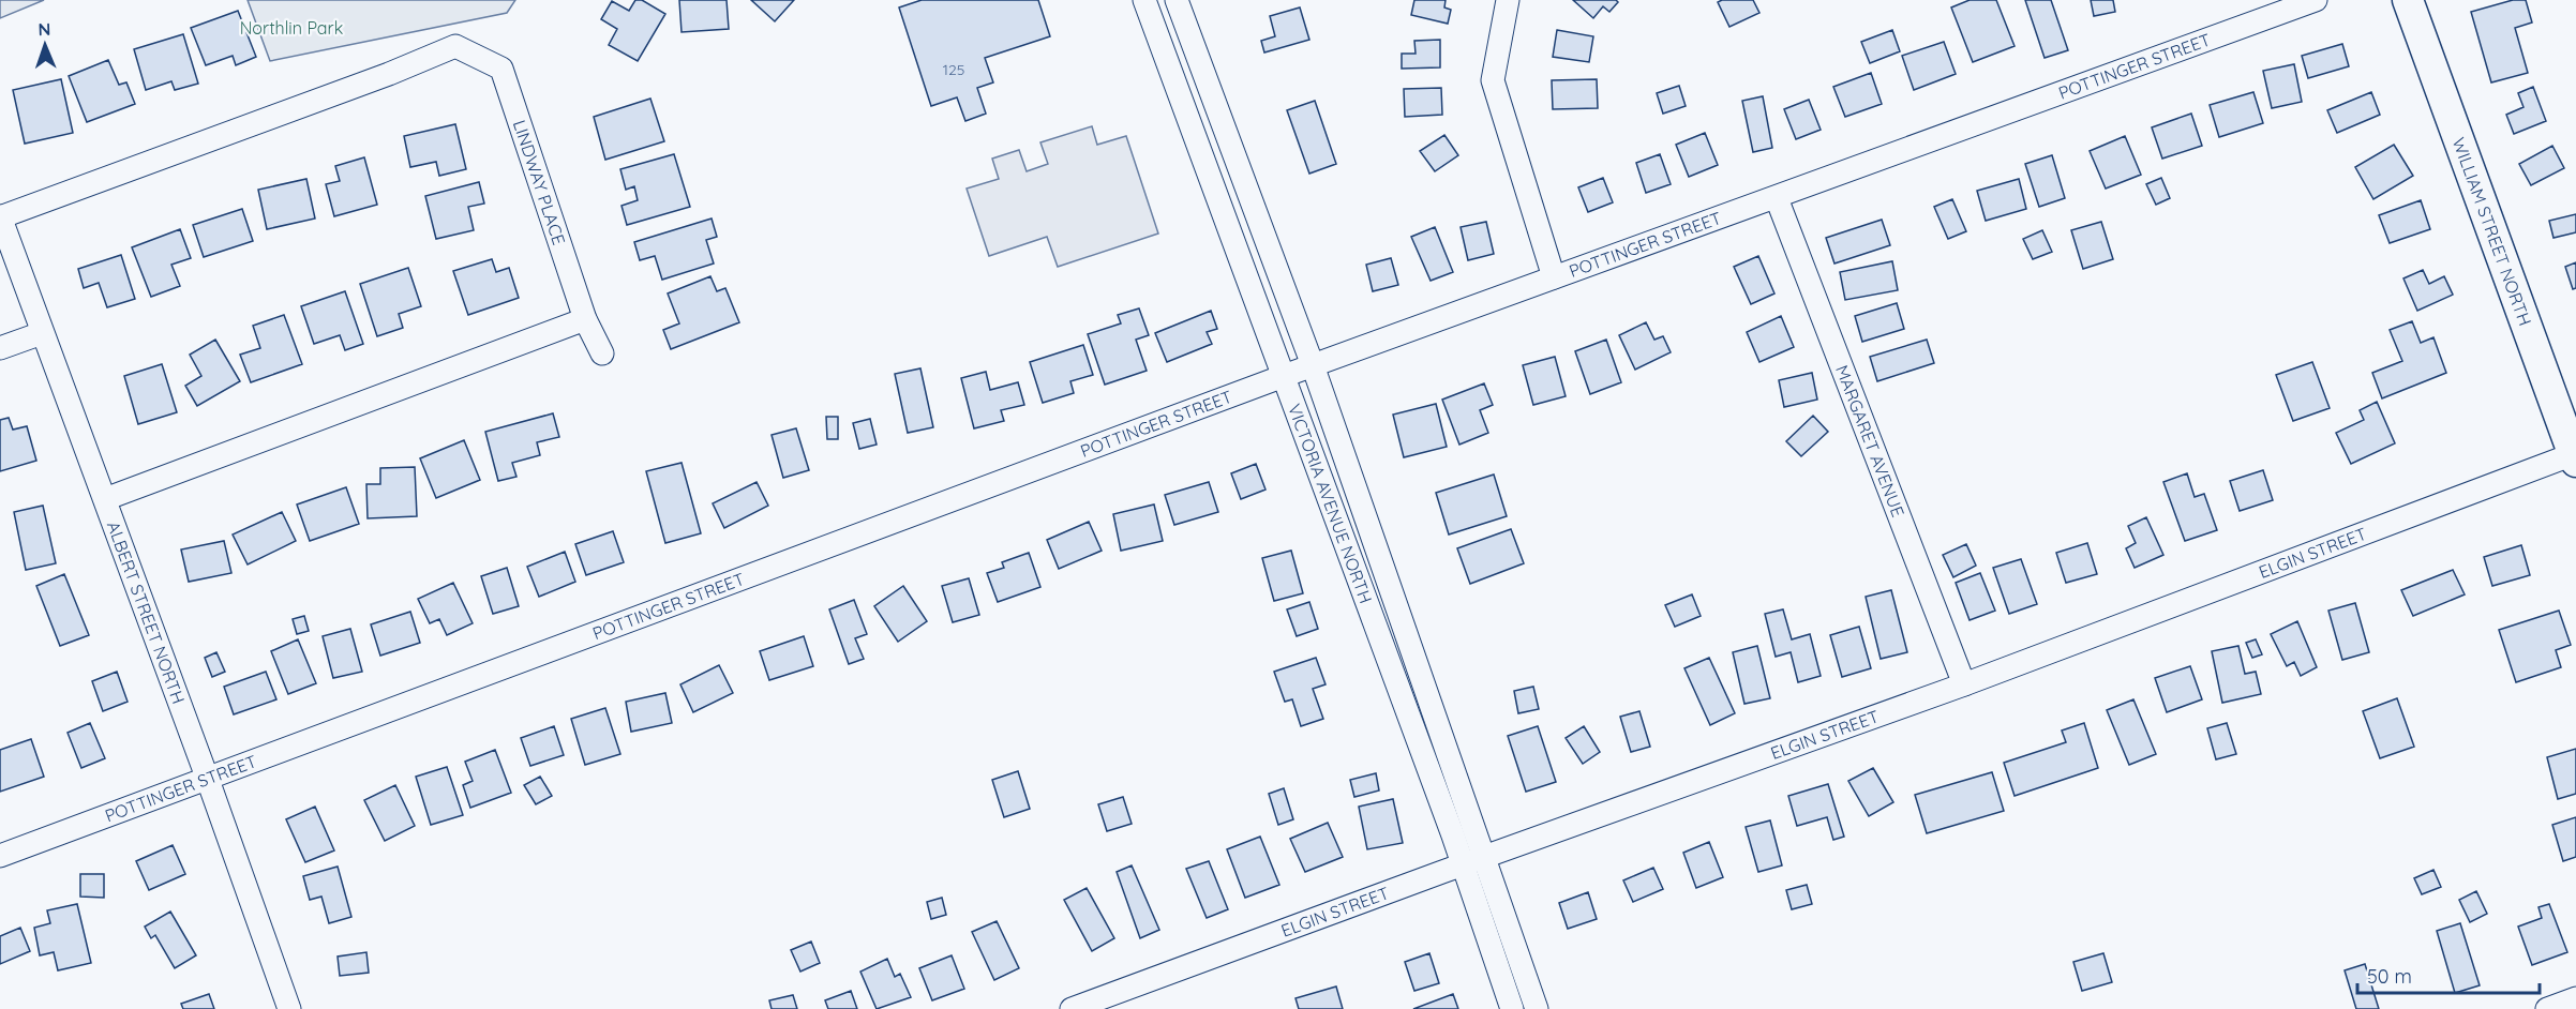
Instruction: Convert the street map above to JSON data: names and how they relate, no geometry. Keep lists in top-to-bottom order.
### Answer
{
  "streets": {
    "street": [
      "POTTINGER STREET",
      "LINDWAY PLACE",
      "WILLIAM STREET NORTH",
      "MARGARET AVENUE",
      "VICTORIA AVENUE NORTH",
      "ELGIN STREET",
      "ALBERT STREET NORTH"
    ]
  },
  "crossings": [
    ["POTTINGER STREET", "MARGARET AVENUE"],
    ["POTTINGER STREET", "VICTORIA AVENUE NORTH"],
    ["POTTINGER STREET", "ALBERT STREET NORTH"],
    ["LINDWAY PLACE", "ALBERT STREET NORTH"],
    ["WILLIAM STREET NORTH", "ELGIN STREET"],
    ["MARGARET AVENUE", "ELGIN STREET"],
    ["VICTORIA AVENUE NORTH", "ELGIN STREET"]
  ],
  "parks": ["Northlin Park"],
  "house_numbers": ["125"],
  "scale_bar": "50 m",
  "north": "top"
}
